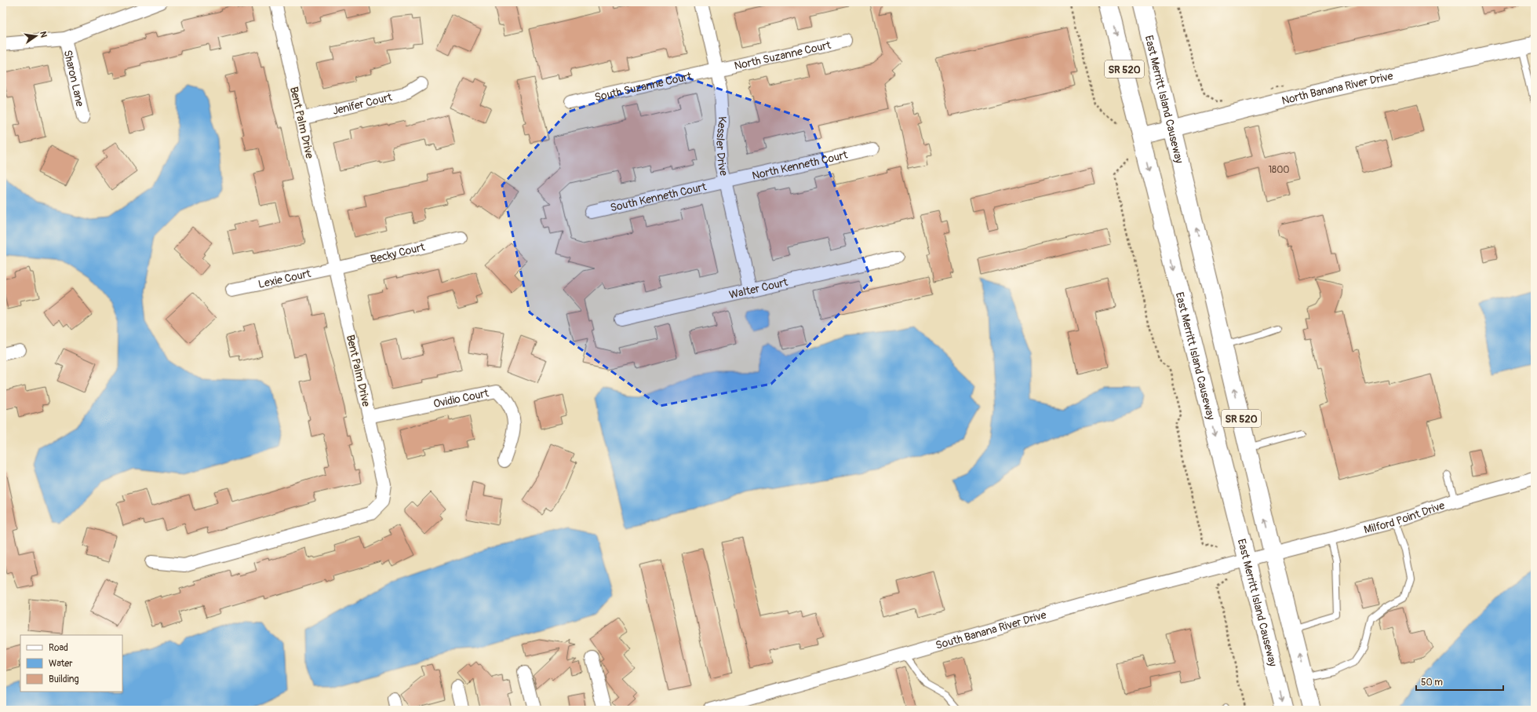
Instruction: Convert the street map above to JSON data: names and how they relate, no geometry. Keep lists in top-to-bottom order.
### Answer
{
  "streets": {
    "main road": ["SR 520", "East Merritt Island Causeway"],
    "street": [
      "North Suzanne Court",
      "Sharon Lane",
      "South Suzanne Court",
      "North Banana River Drive",
      "Jenifer Court",
      "Bent Palm Drive",
      "Kessler Drive",
      "North Kenneth Court",
      "South Kenneth Court",
      "Becky Court",
      "Lexie Court",
      "Walter Court",
      "Ovidio Court",
      "Milford Point Drive",
      "South Banana River Drive"
    ]
  },
  "crossings": [
    ["North Suzanne Court", "South Suzanne Court"],
    ["North Suzanne Court", "Kessler Drive"],
    ["South Suzanne Court", "Kessler Drive"],
    ["North Banana River Drive", "East Merritt Island Causeway"],
    ["East Merritt Island Causeway", "Milford Point Drive"],
    ["East Merritt Island Causeway", "South Banana River Drive"],
    ["Jenifer Court", "Bent Palm Drive"],
    ["Bent Palm Drive", "Becky Court"],
    ["Bent Palm Drive", "Lexie Court"],
    ["Bent Palm Drive", "Ovidio Court"],
    ["Kessler Drive", "North Kenneth Court"],
    ["Kessler Drive", "South Kenneth Court"],
    ["Kessler Drive", "Walter Court"],
    ["North Kenneth Court", "South Kenneth Court"],
    ["Becky Court", "Lexie Court"],
    ["Milford Point Drive", "South Banana River Drive"]
  ],
  "house_numbers": ["1800"],
  "legend": ["Road", "Water", "Building"],
  "scale_bar": "50 m",
  "north": "right"
}
